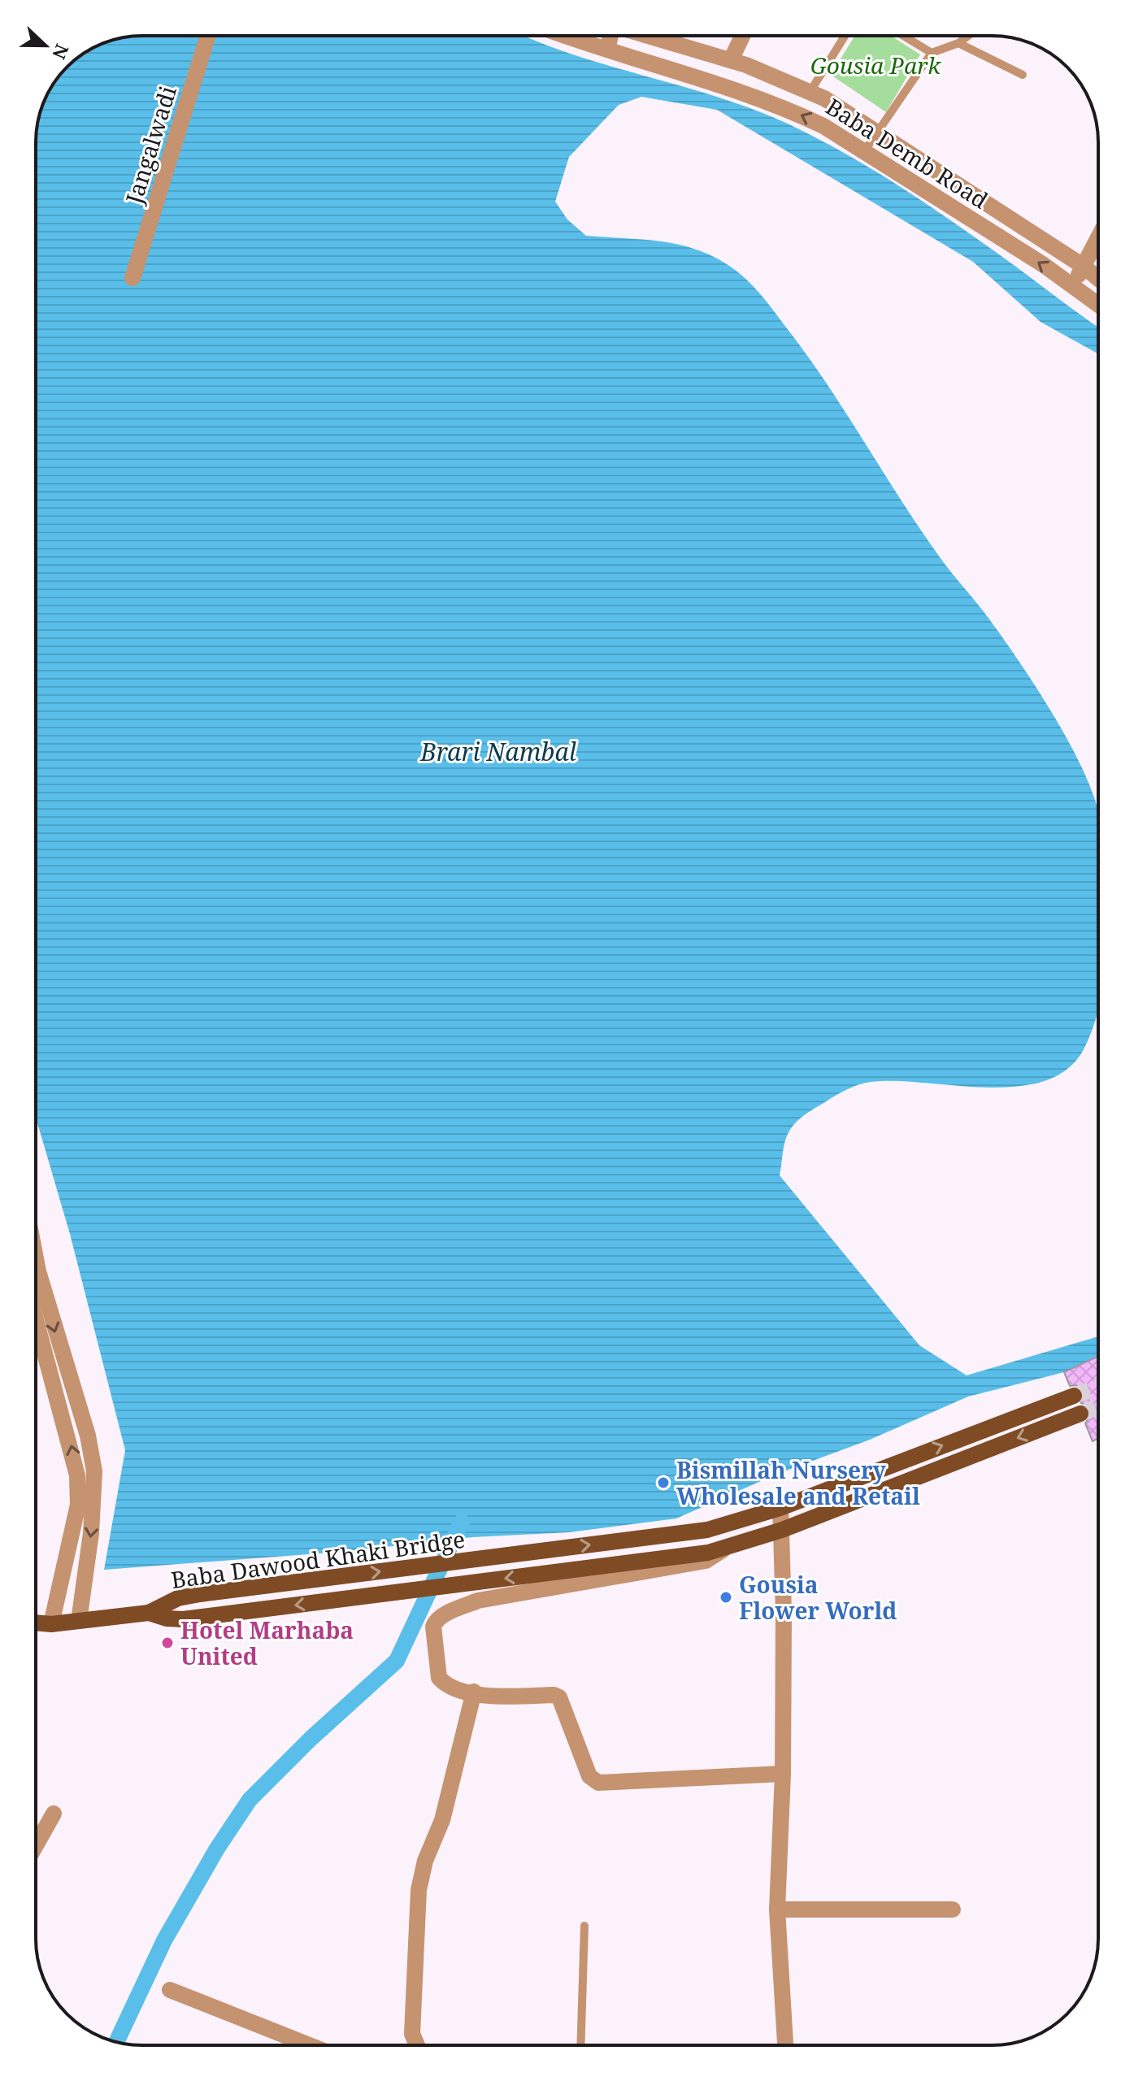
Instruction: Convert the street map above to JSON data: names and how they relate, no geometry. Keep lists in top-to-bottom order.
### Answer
{
  "streets": {
    "main road": ["Baba Dawood Khaki Bridge"],
    "street": ["Jangalwadi", "Baba Demb Road"]
  },
  "water": ["Brari Nambal"],
  "parks": ["Gousia Park"],
  "places": ["Bismillah Nursery Wholesale and Retail", "Gousia Flower World", "Hotel Marhaba United"],
  "north": "right"
}
